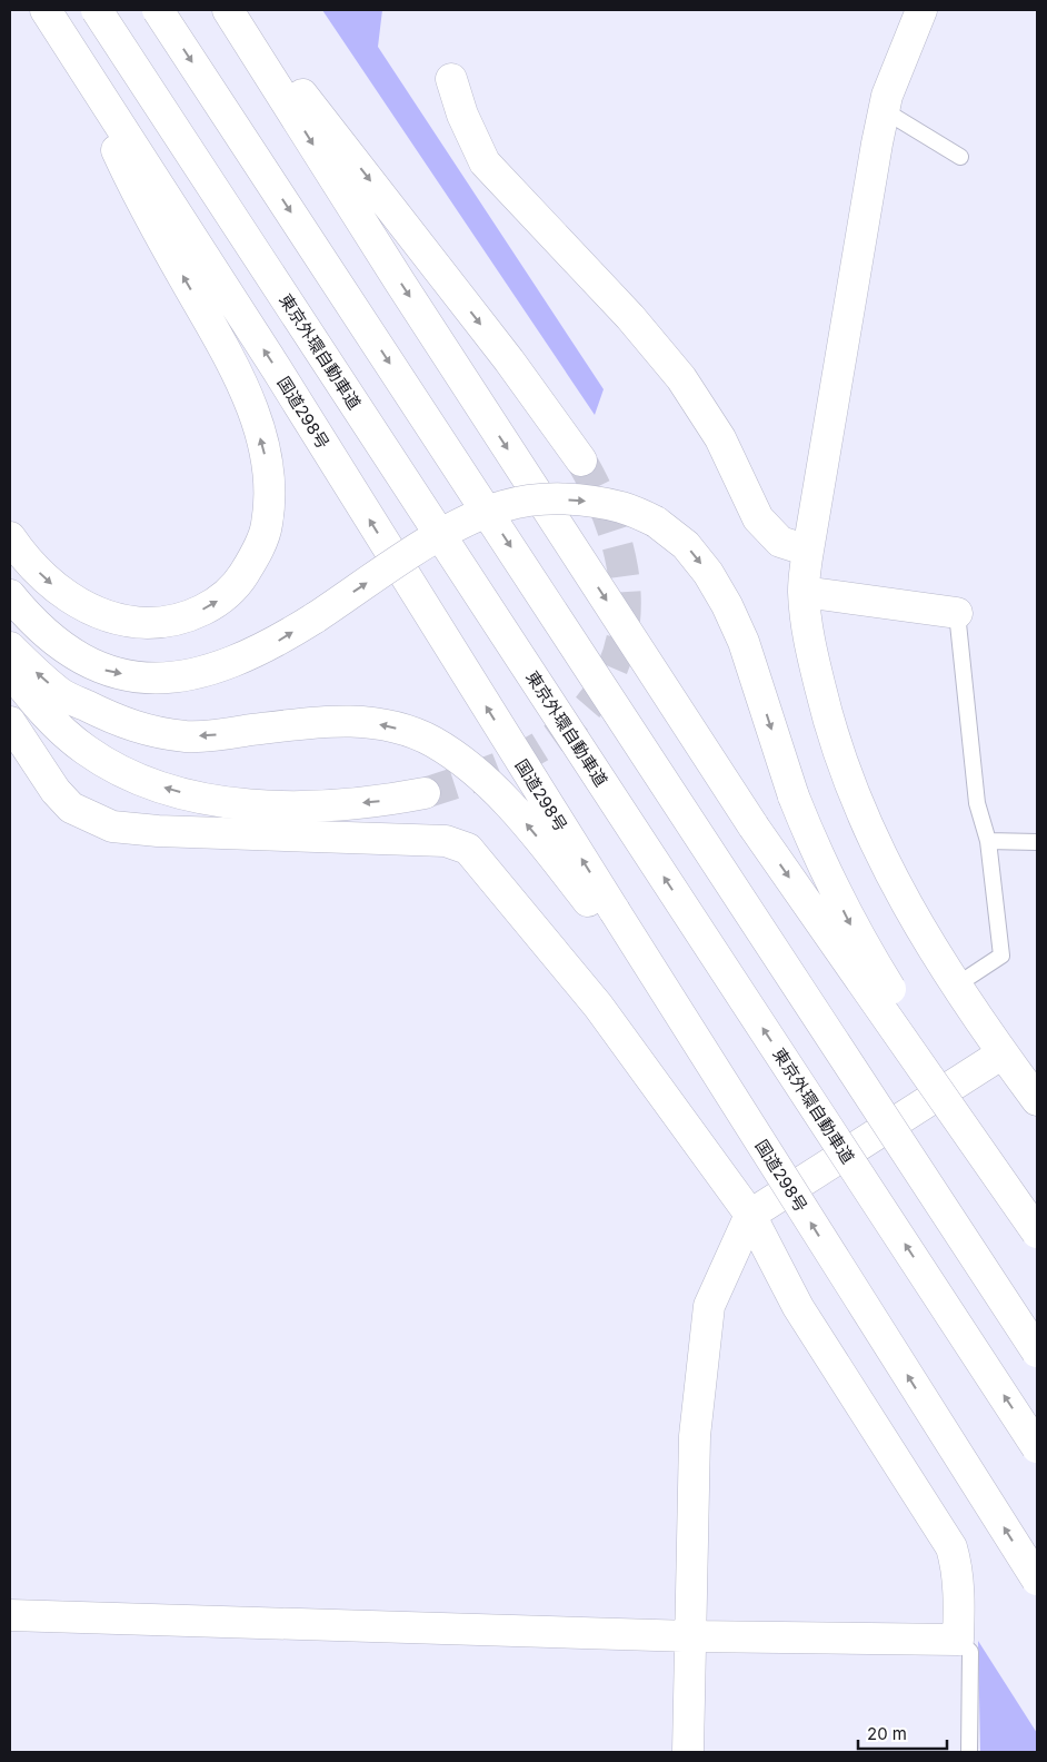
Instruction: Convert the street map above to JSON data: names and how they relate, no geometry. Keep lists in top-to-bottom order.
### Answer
{
  "streets": {
    "main road": ["東京外環自動車道", "国道298号"]
  },
  "scale_bar": "20 m"
}
